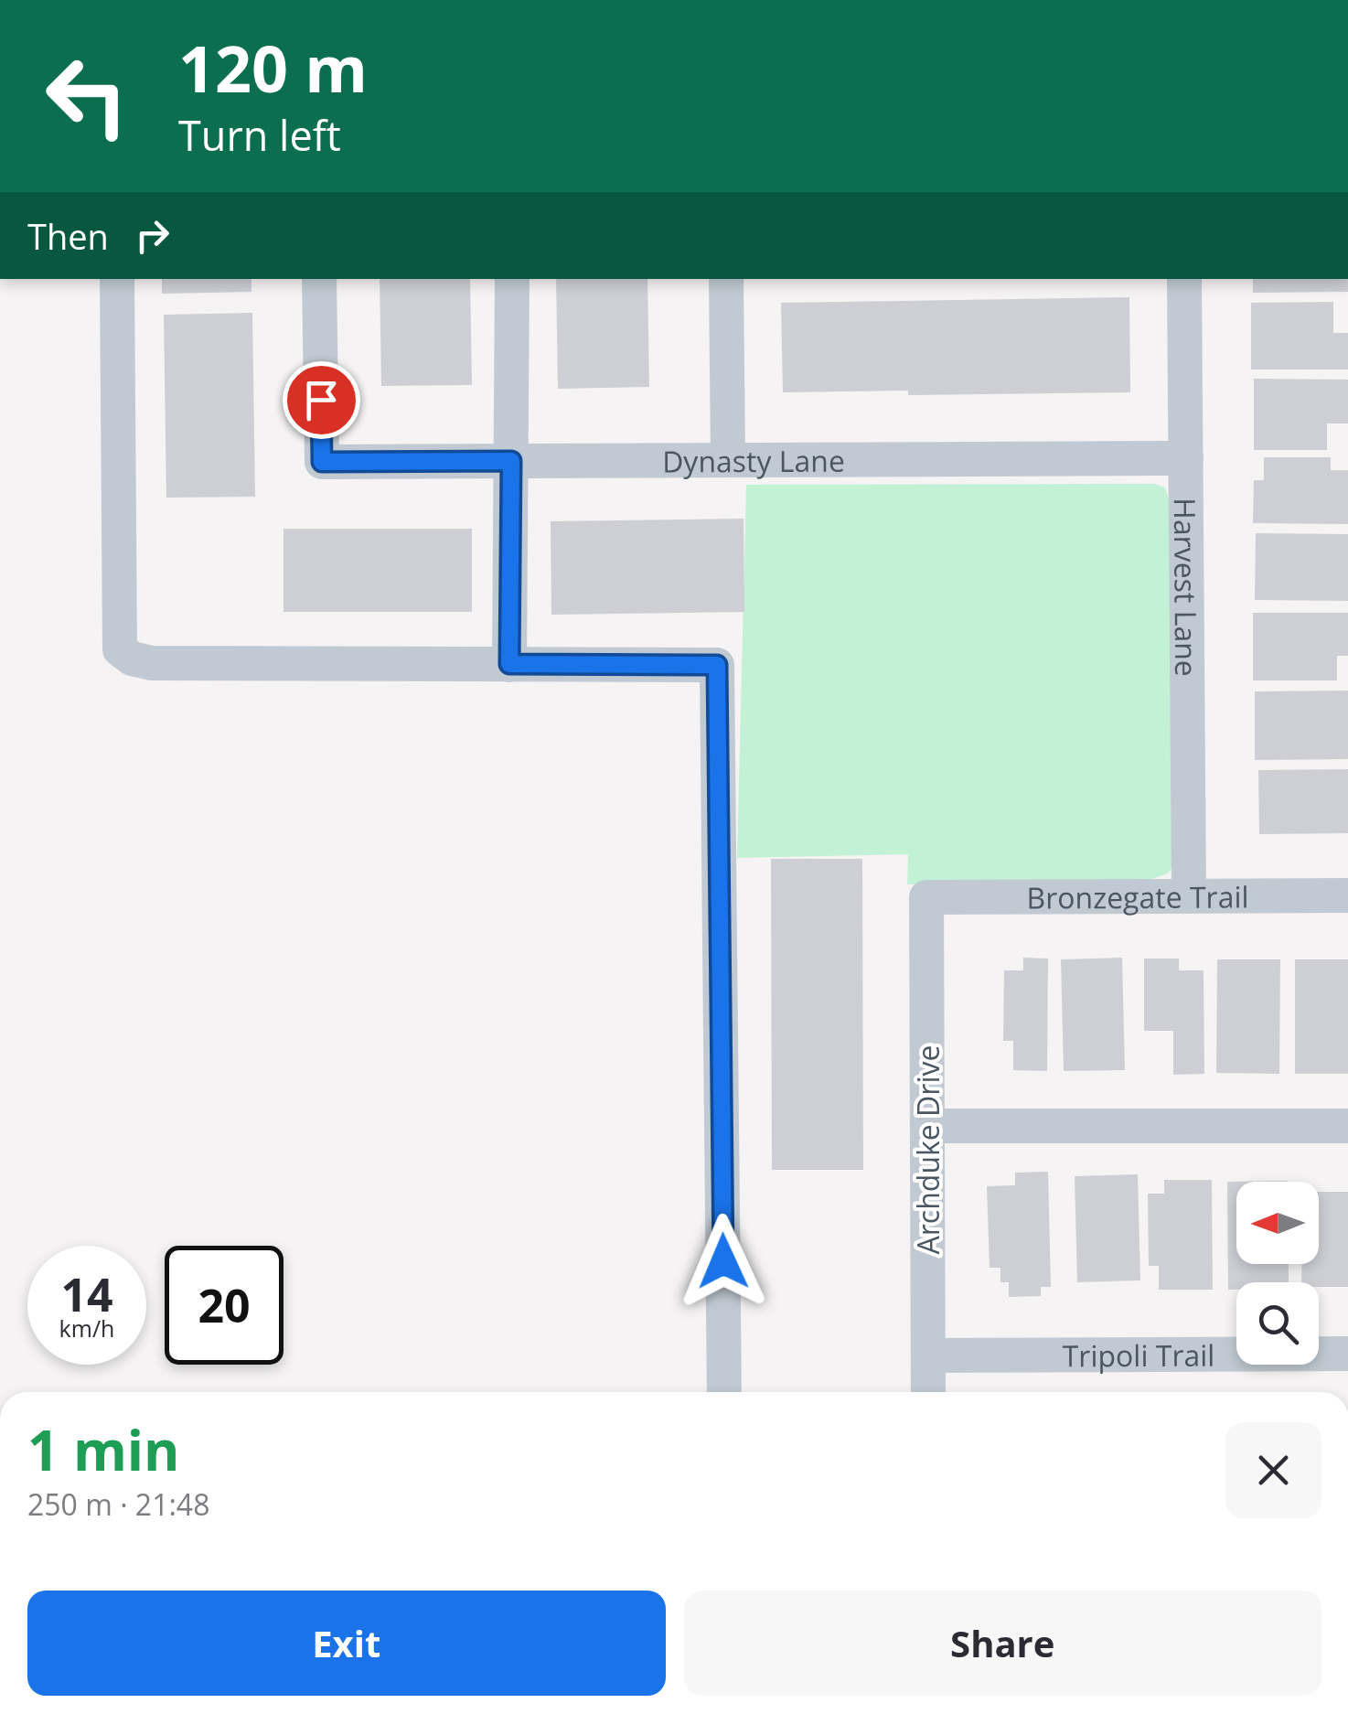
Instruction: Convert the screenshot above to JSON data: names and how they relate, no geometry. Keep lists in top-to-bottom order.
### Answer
{
  "streets": {
    "street": [
      "Dynasty Lane",
      "Harvest Lane",
      "Bronzegate Trail",
      "Archduke Drive",
      "Tripoli Trail"
    ]
  },
  "crossings": [
    ["Dynasty Lane", "Harvest Lane"],
    ["Harvest Lane", "Bronzegate Trail"],
    ["Bronzegate Trail", "Archduke Drive"],
    ["Archduke Drive", "Tripoli Trail"]
  ],
  "north": "left",
  "page": {
    "turn": ["120 m", "Turn left"],
    "then": "Then",
    "speed": "14 km/h",
    "limit": "20",
    "heading": ["1 min", "250 m · 21:48"],
    "buttons": ["Exit", "Share"]
  }
}
